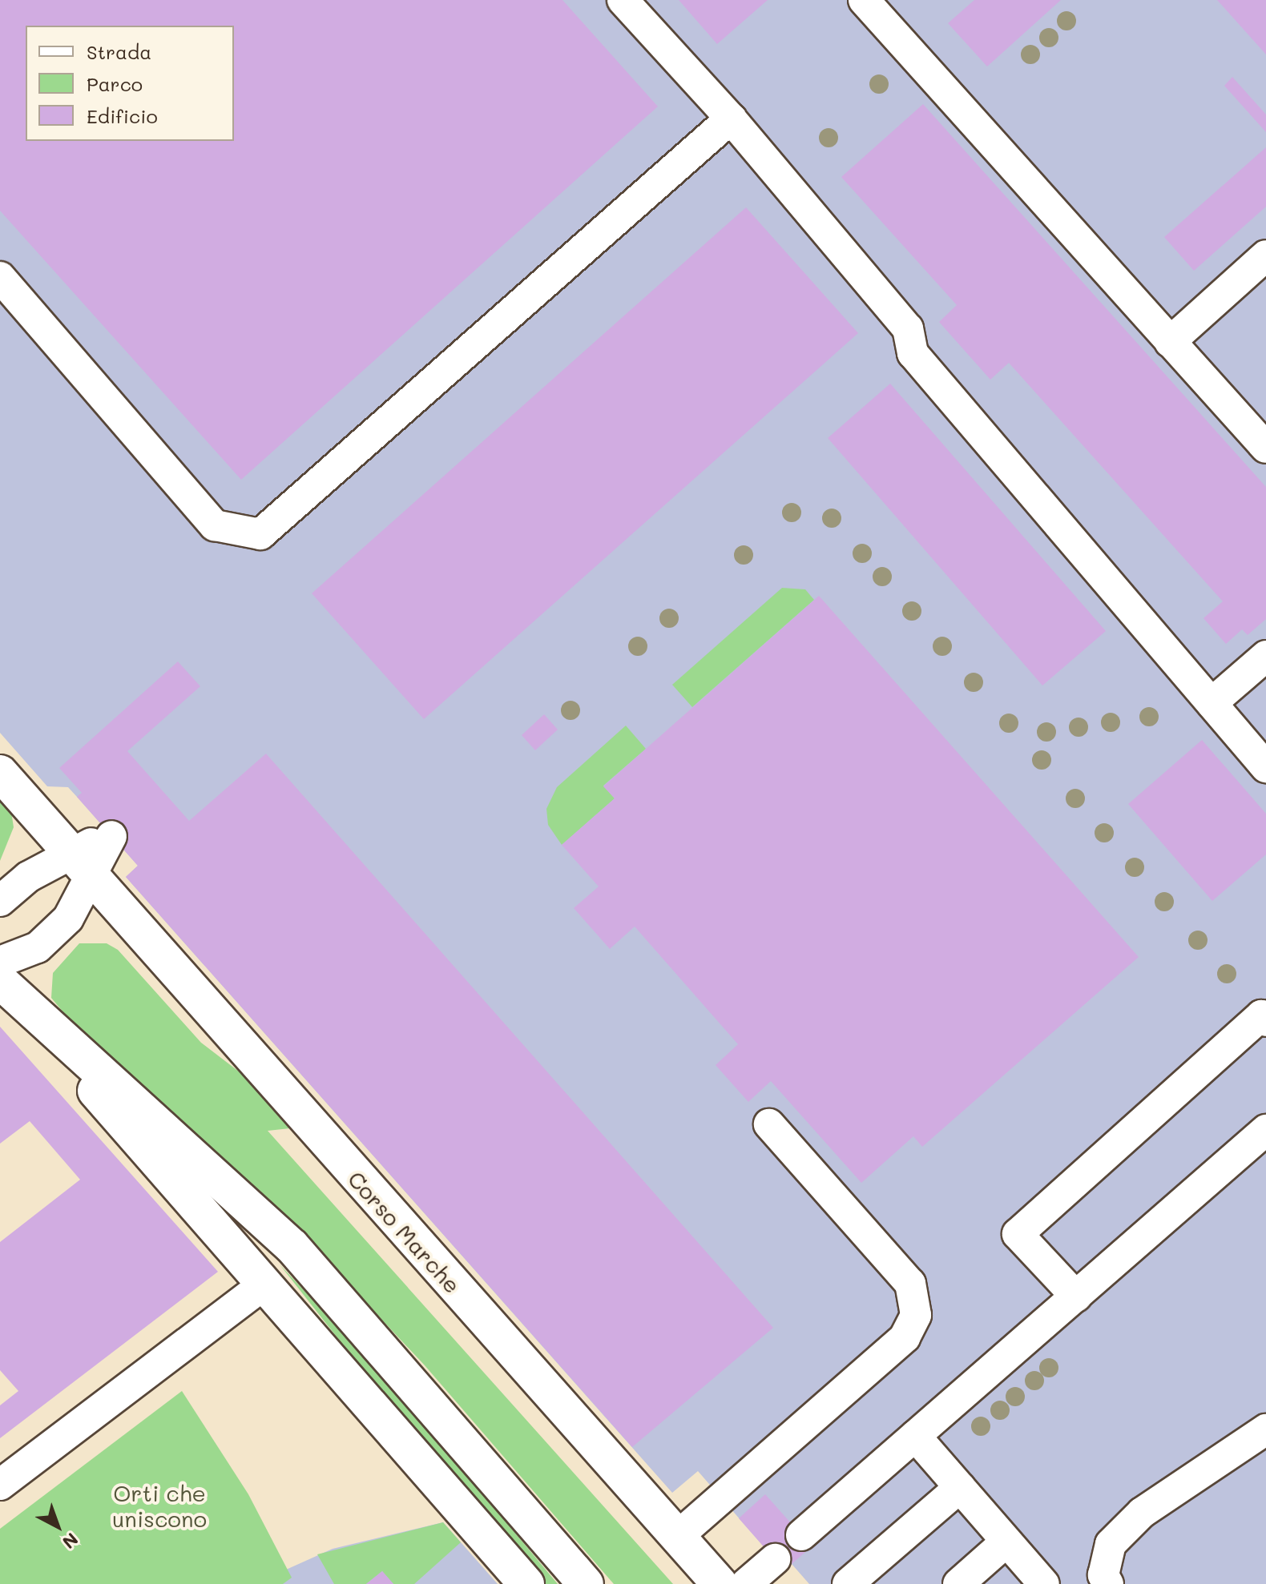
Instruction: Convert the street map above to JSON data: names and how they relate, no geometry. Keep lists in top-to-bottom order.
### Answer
{
  "streets": {
    "main road": ["Corso Marche"]
  },
  "parks": ["Orti che uniscono"],
  "legend": ["Strada", "Parco", "Edificio"],
  "north": "bottom right"
}
